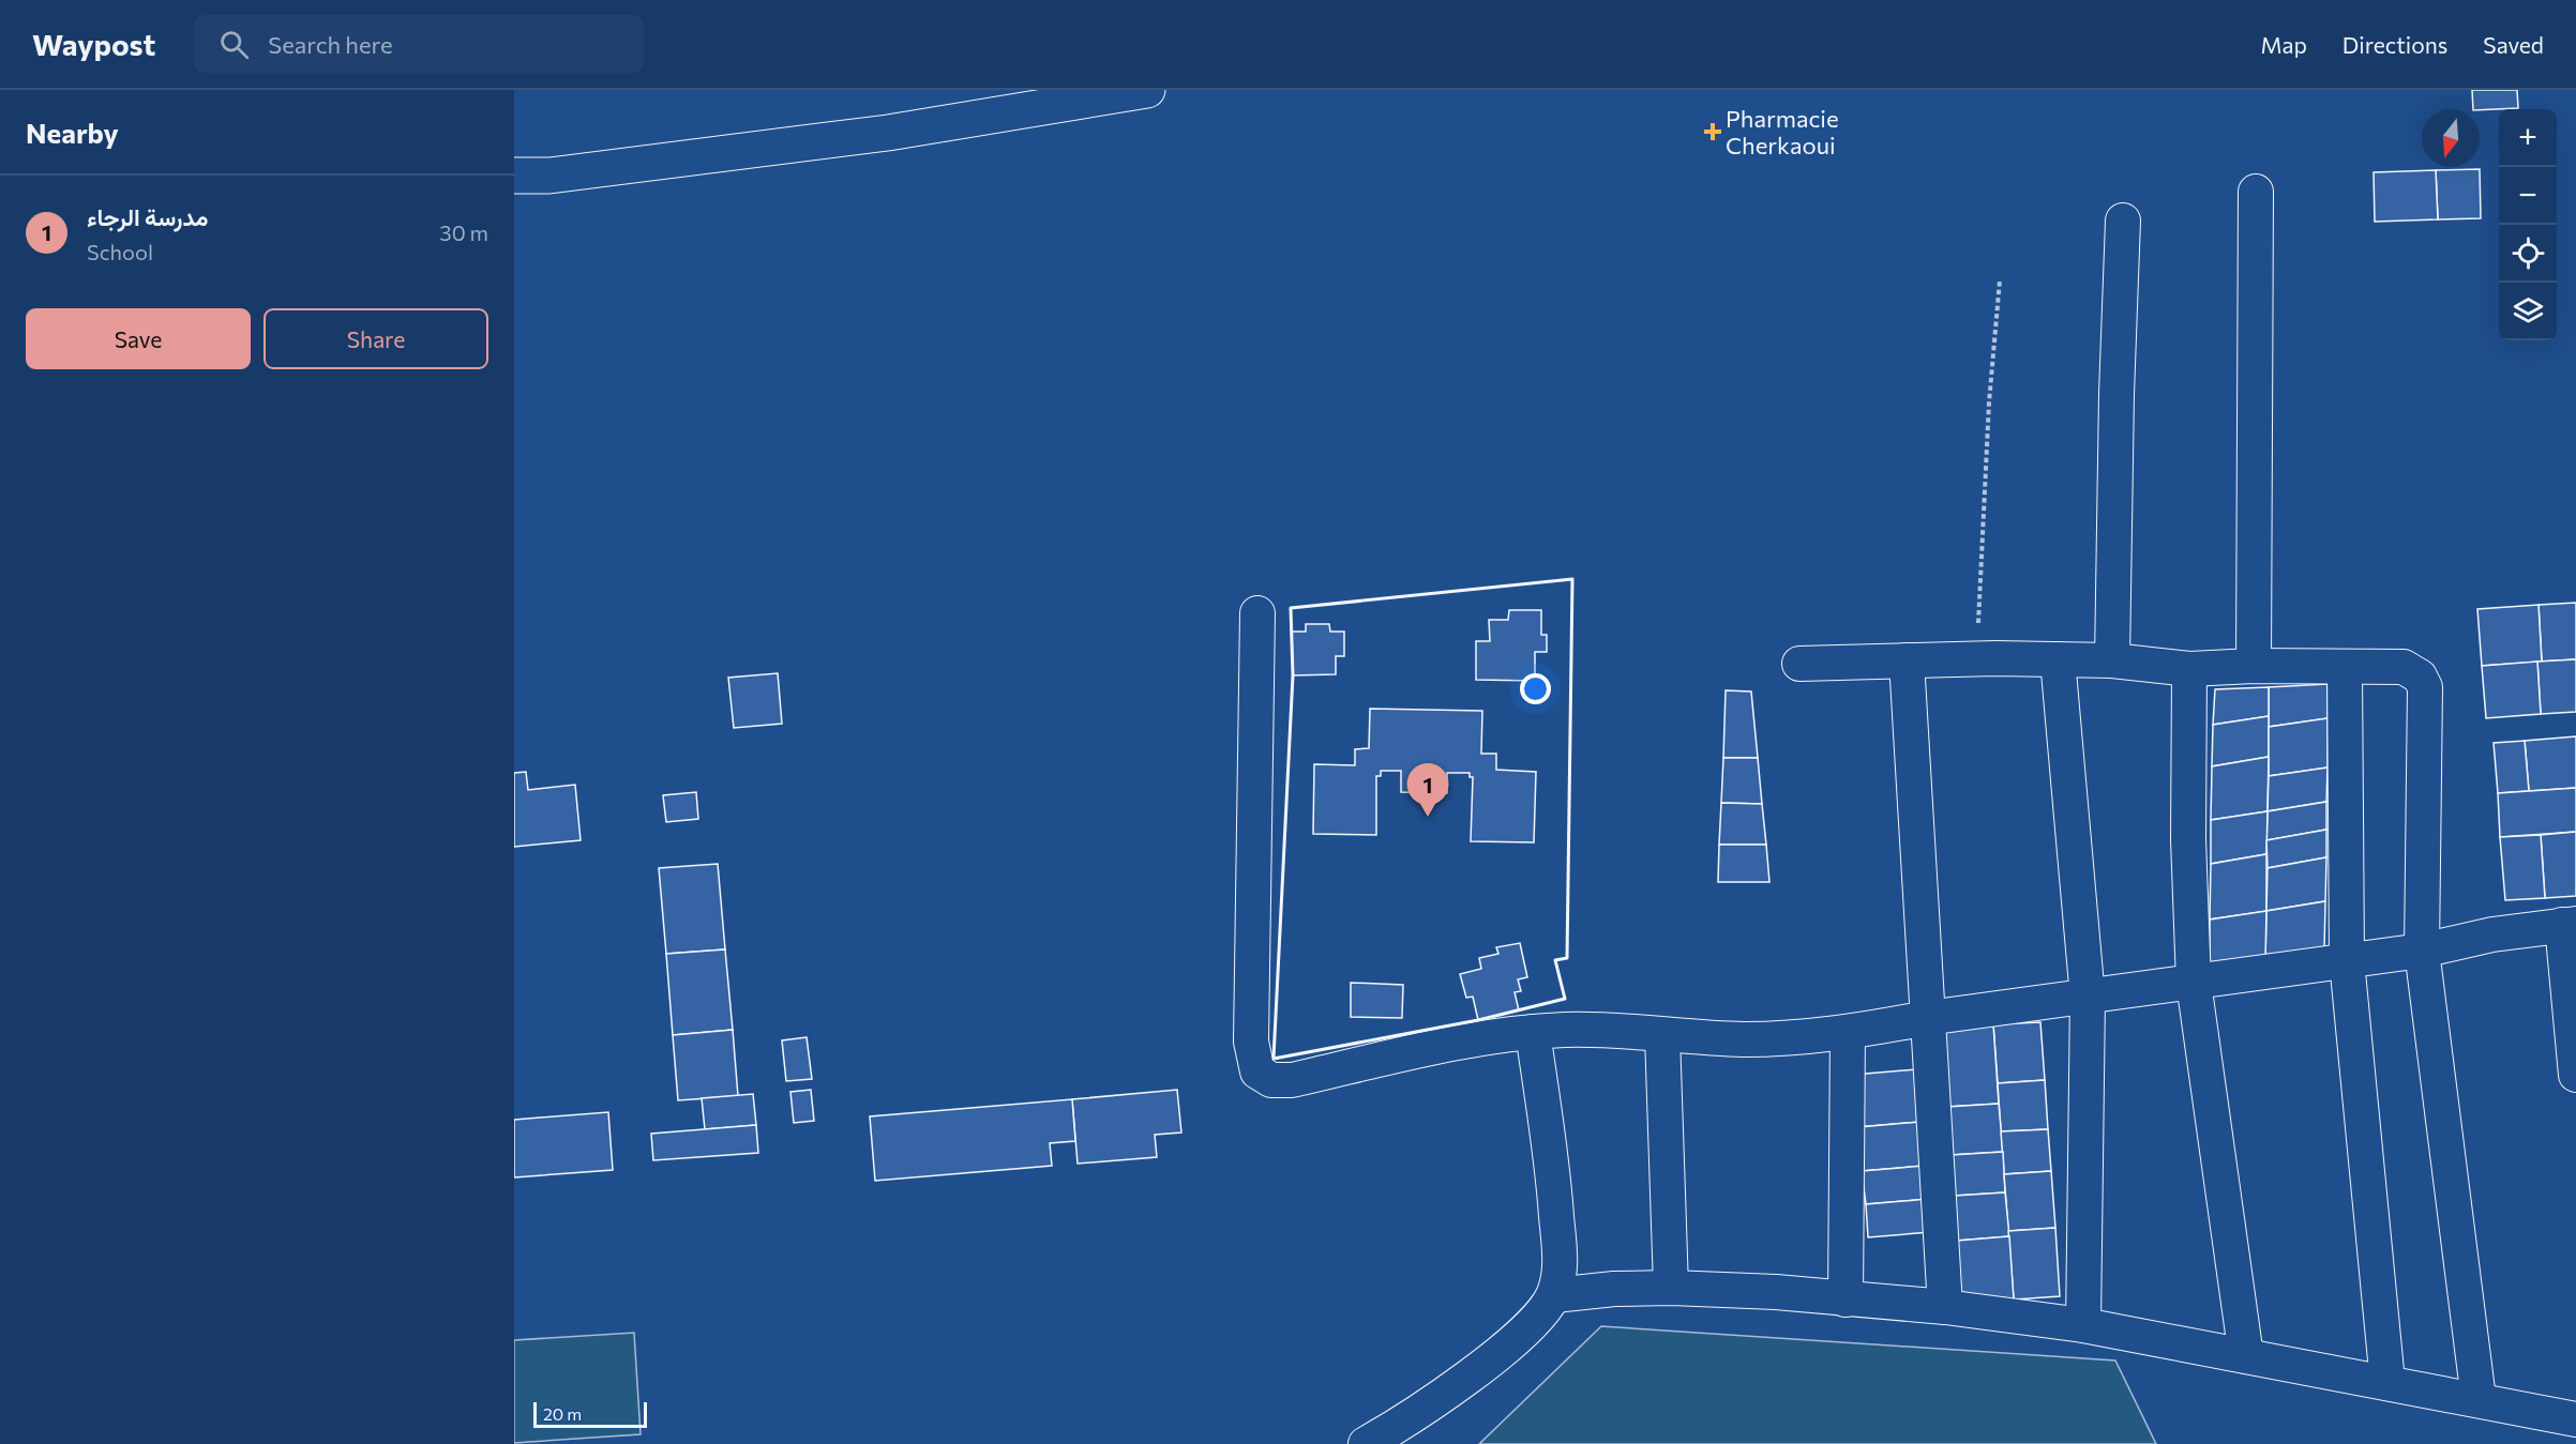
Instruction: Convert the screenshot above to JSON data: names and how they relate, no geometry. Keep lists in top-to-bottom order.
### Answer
{
  "places": {
    "health": ["Pharmacie Cherkaoui"]
  },
  "scale_bar": "20 m",
  "north": "bottom",
  "page": {
    "header": "Waypost",
    "search": "Search here",
    "nav": ["Map", "Directions", "Saved"],
    "heading": "Nearby",
    "map_buttons": ["+", "−"],
    "list": [
      {
        "mark": "1",
        "name": "مدرسة الرجاء",
        "note": "School",
        "value": "30 m"
      }
    ],
    "buttons": ["Save", "Share"],
    "pins": "1",
    "scale": "20 m"
  }
}
